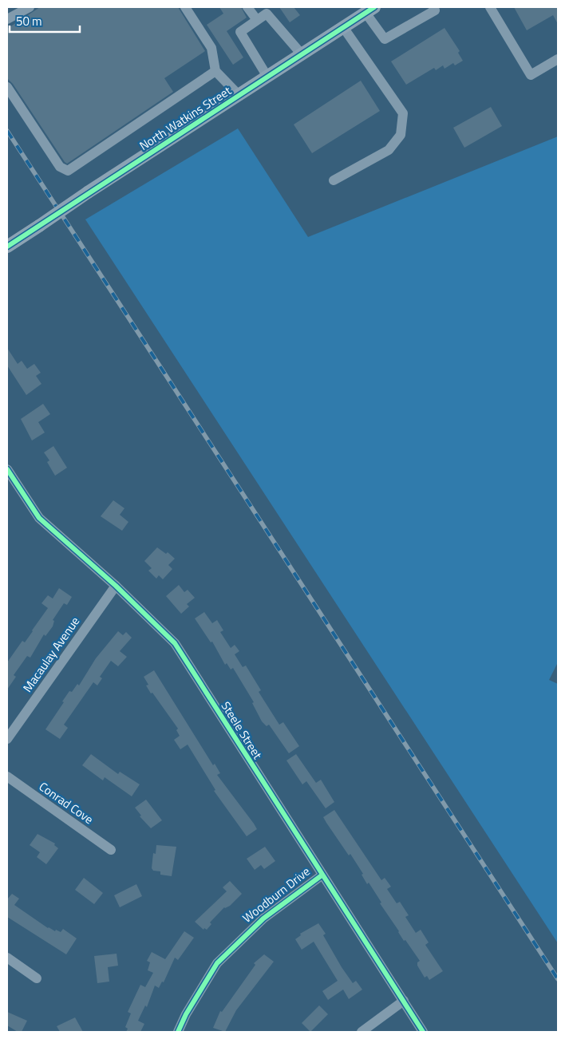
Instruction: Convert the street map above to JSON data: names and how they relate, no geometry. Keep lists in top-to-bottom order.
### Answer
{
  "streets": {
    "main road": ["North Watkins Street"],
    "street": [
      "Macaulay Avenue",
      "Steele Street",
      "Conrad Cove",
      "Woodburn Drive"
    ]
  },
  "crossings": [
    ["Macaulay Avenue", "Steele Street"],
    ["Steele Street", "Woodburn Drive"]
  ],
  "scale_bar": "50 m"
}
